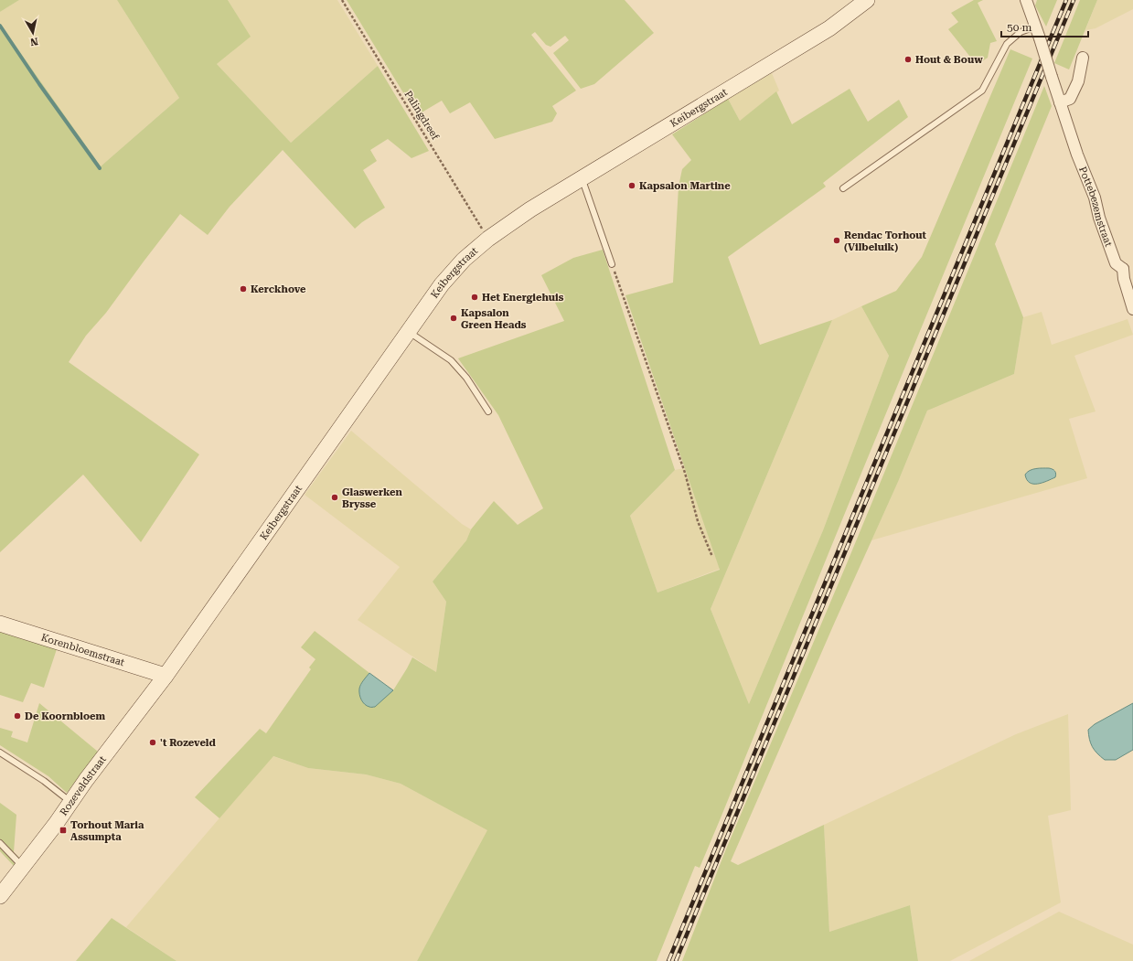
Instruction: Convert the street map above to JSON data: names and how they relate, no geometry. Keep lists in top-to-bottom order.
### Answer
{
  "streets": {
    "street": [
      "Keibergstraat",
      "Pottebezemstraat",
      "Korenbloemstraat",
      "Rozeveldstraat"
    ],
    "path": ["Palingdreef"]
  },
  "crossings": [
    ["Keibergstraat", "Palingdreef"],
    ["Keibergstraat", "Korenbloemstraat"],
    ["Keibergstraat", "Rozeveldstraat"],
    ["Korenbloemstraat", "Rozeveldstraat"]
  ],
  "places": {
    "other": [
      "Hout & Bouw",
      "Kapsalon Martine",
      "Rendac Torhout (Vilbeluik)",
      "Kerckhove",
      "Het Energiehuis",
      "Kapsalon Green Heads",
      "Glaswerken Brysse",
      "De Koornbloem",
      "'t Rozeveld"
    ],
    "transit": ["Torhout Maria Assumpta"]
  },
  "scale_bar": "50 m",
  "north": "bottom"
}
